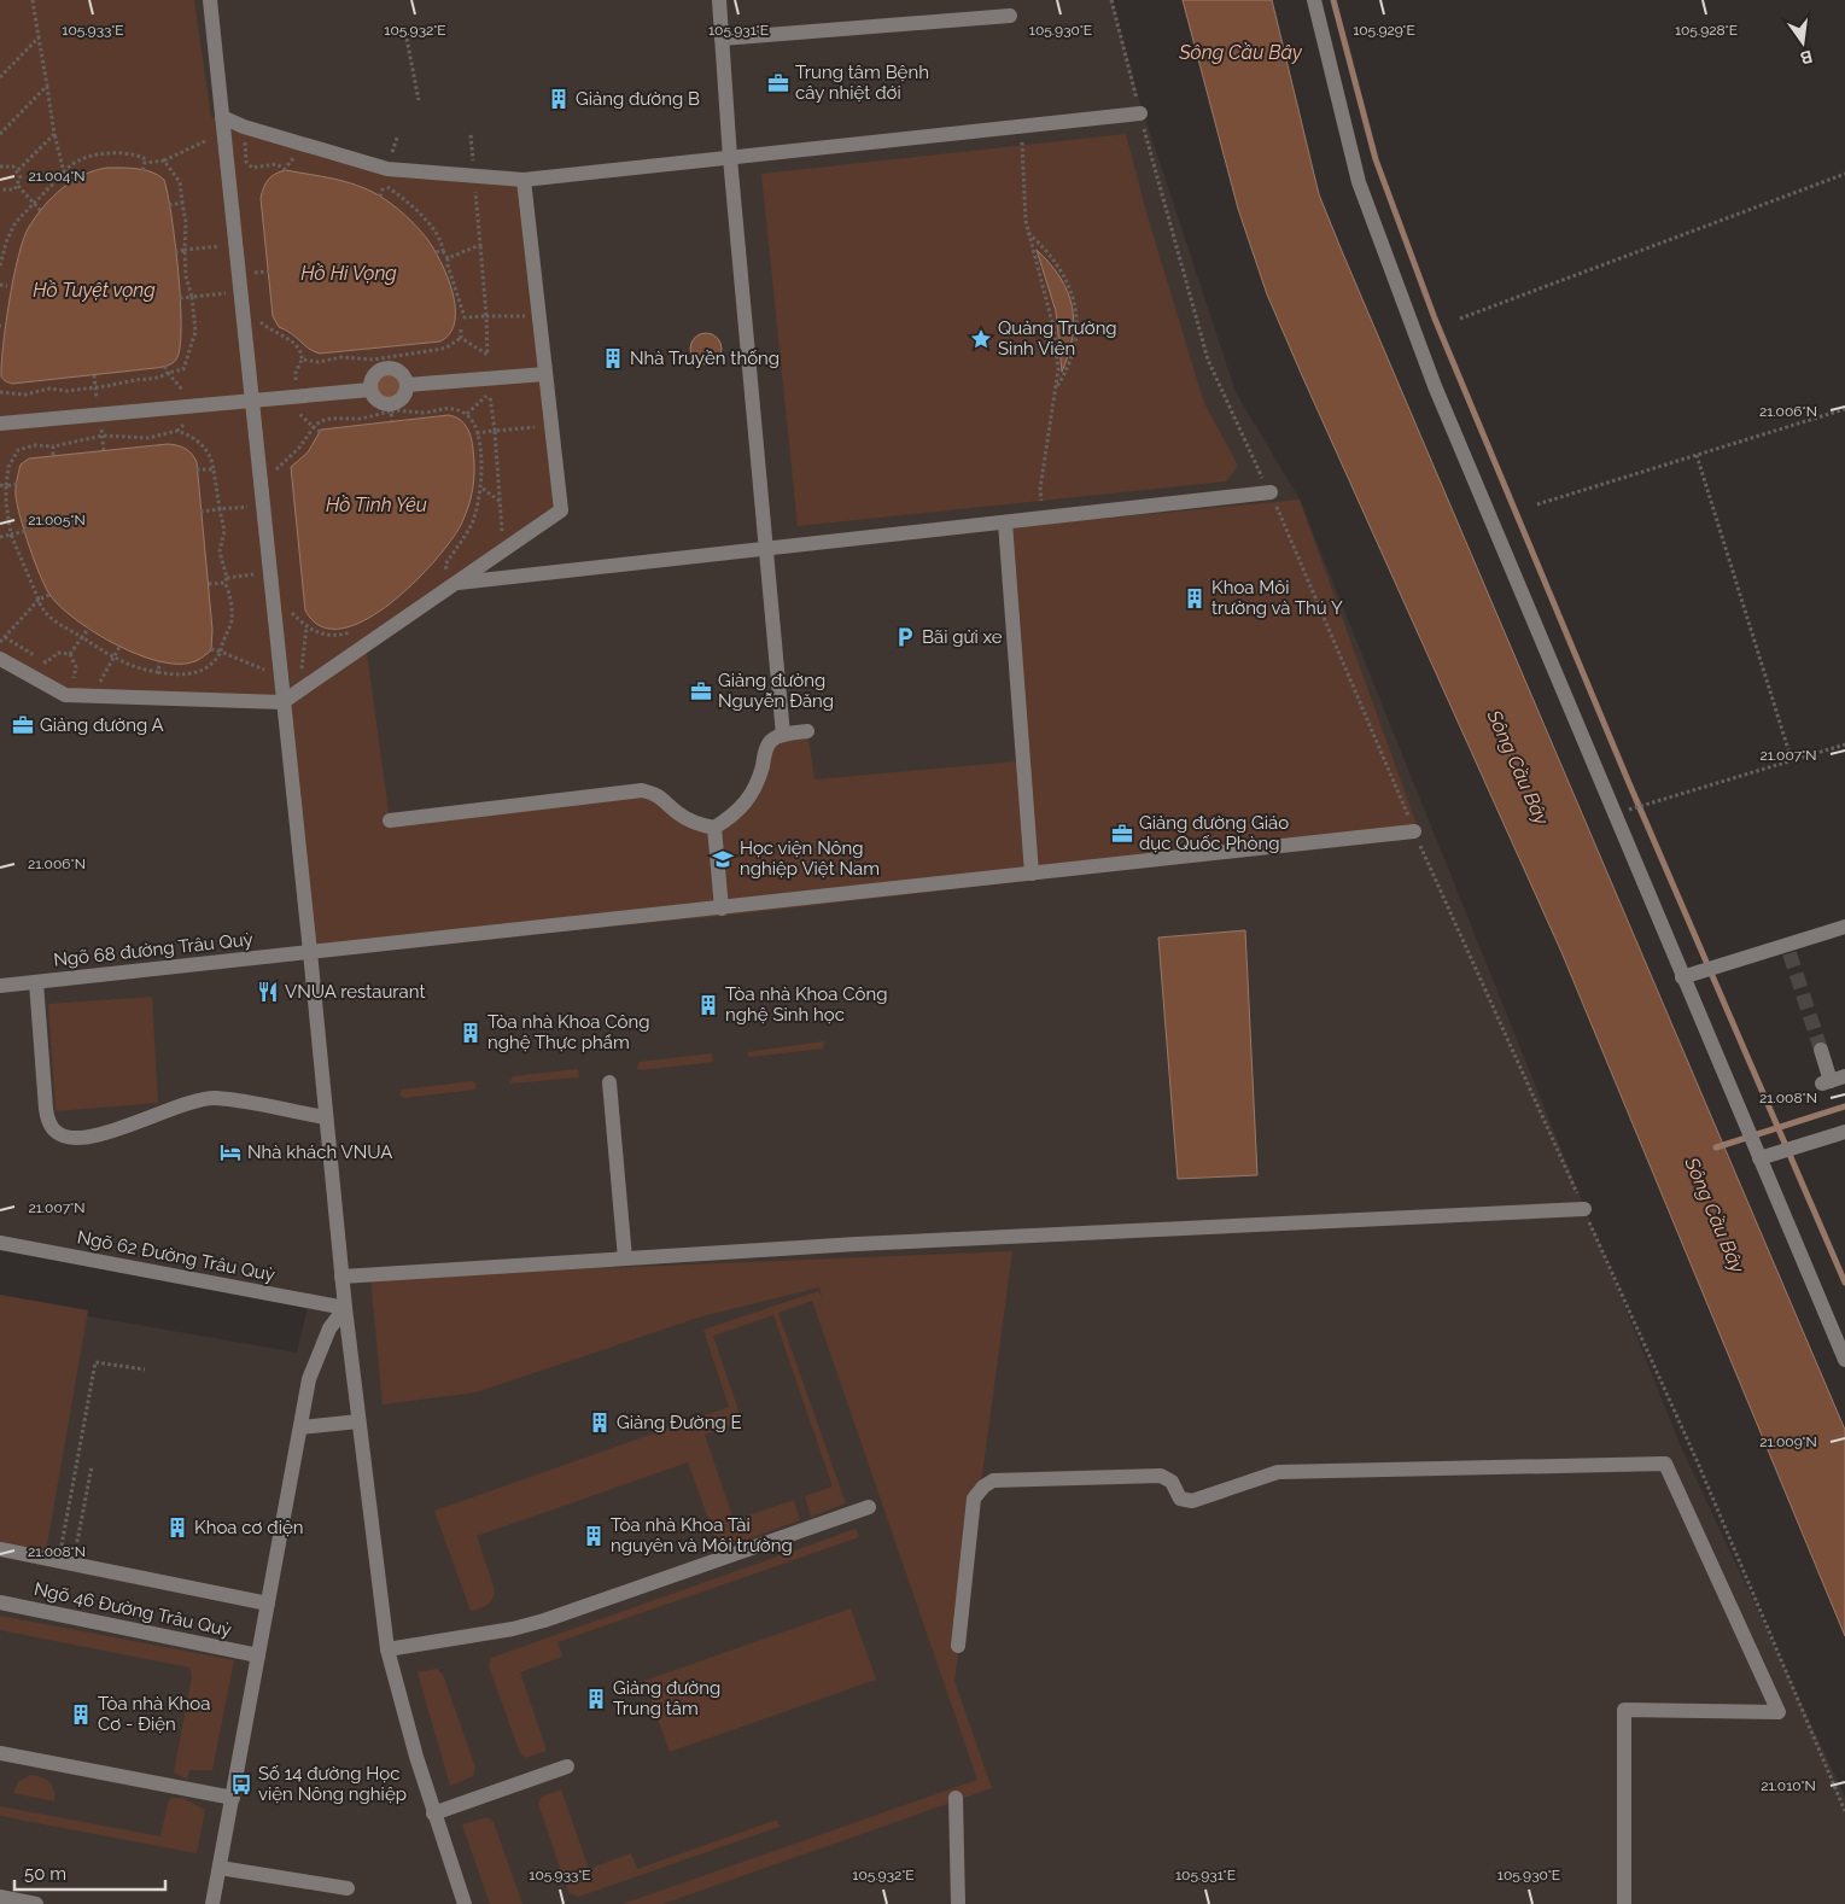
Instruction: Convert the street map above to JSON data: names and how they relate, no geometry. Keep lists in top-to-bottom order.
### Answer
{
  "streets": {
    "street": ["Ngõ 68 đường Trâu Quỳ", "Ngõ 62 Đường Trâu Quỳ", "Ngõ 46 Đường Trâu Quỳ"]
  },
  "water": [
    "Sông Cầu Bây",
    "Hồ Hi Vọng",
    "Hồ Tuyệt vọng",
    "Hồ Tình Yêu"
  ],
  "places": {
    "office": [
      "Trung tâm Bệnh cây nhiệt đới",
      "Giảng đường Nguyễn Đăng",
      "Giảng đường A",
      "Giảng đường Giáo dục Quốc Phòng"
    ],
    "building": [
      "Giảng đường B",
      "Nhà Truyền thống",
      "Khoa Môi trường và Thú Y",
      "Tòa nhà Khoa Công nghệ Sinh học",
      "Tòa nhà Khoa Công nghệ Thực phẩm",
      "Giảng Đường E",
      "Khoa cơ điện",
      "Tòa nhà Khoa Tài nguyên và Môi trường",
      "Giảng đường Trung tâm",
      "Tòa nhà Khoa Cơ - Điện"
    ],
    "place": ["Quảng Trường Sinh Viên"],
    "parking": ["Bãi gửi xe"],
    "school or university": ["Học viện Nông nghiệp Việt Nam"],
    "restaurant": ["VNUA restaurant"],
    "hotel": ["Nhà khách VNUA"],
    "bus stop": ["Số 14 đường Học viện Nông nghiệp"]
  },
  "scale_bar": "50 m",
  "north": "bottom",
  "coordinates": [
    "105.930°E",
    "105.933°E",
    "105.932°E",
    "105.931°E",
    "105.929°E",
    "105.928°E",
    "21.004°N",
    "21.006°N",
    "21.005°N",
    "21.007°N",
    "21.008°N",
    "21.009°N",
    "21.010°N"
  ]
}
